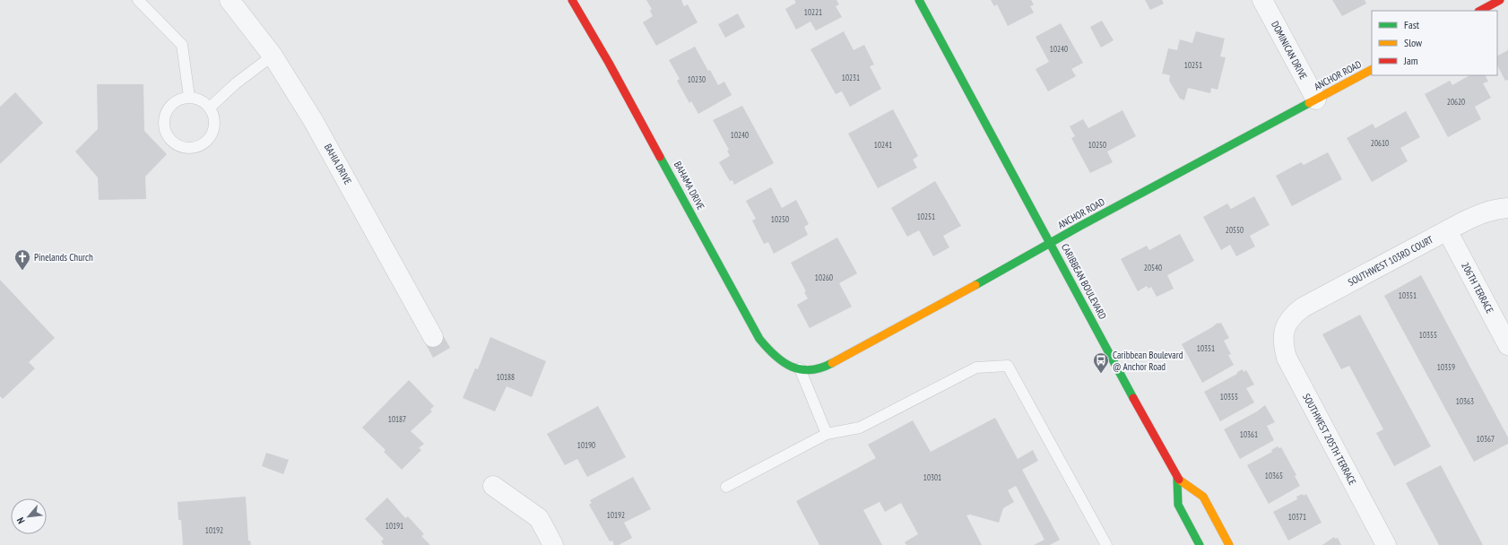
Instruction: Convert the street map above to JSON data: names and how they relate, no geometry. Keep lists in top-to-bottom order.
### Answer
{
  "streets": {
    "street": [
      "DOMINICAN DRIVE",
      "ANCHOR ROAD",
      "BAHIA DRIVE",
      "BAHAMA DRIVE",
      "SOUTHWEST 103RD COURT",
      "CARIBBEAN BOULEVARD",
      "206TH TERRACE",
      "SOUTHWEST 205TH TERRACE"
    ]
  },
  "crossings": [
    ["DOMINICAN DRIVE", "ANCHOR ROAD"],
    ["ANCHOR ROAD", "BAHAMA DRIVE"],
    ["ANCHOR ROAD", "CARIBBEAN BOULEVARD"],
    ["SOUTHWEST 103RD COURT", "206TH TERRACE"],
    ["SOUTHWEST 103RD COURT", "SOUTHWEST 205TH TERRACE"]
  ],
  "places": {
    "church": ["Pinelands Church"],
    "bus stop": ["Caribbean Boulevard @ Anchor Road"]
  },
  "house_numbers": [
    "10221",
    "10240",
    "10251",
    "10231",
    "10230",
    "20620",
    "10240",
    "20610",
    "10241",
    "10250",
    "10251",
    "10250",
    "20550",
    "20540",
    "10260",
    "10351",
    "10355",
    "10351",
    "10359",
    "10188",
    "10355",
    "10363",
    "10187",
    "10361",
    "10367",
    "10190",
    "10365",
    "10301",
    "10192",
    "10371",
    "10191",
    "10192"
  ],
  "legend": ["Fast", "Slow", "Jam"],
  "north": "bottom left"
}
